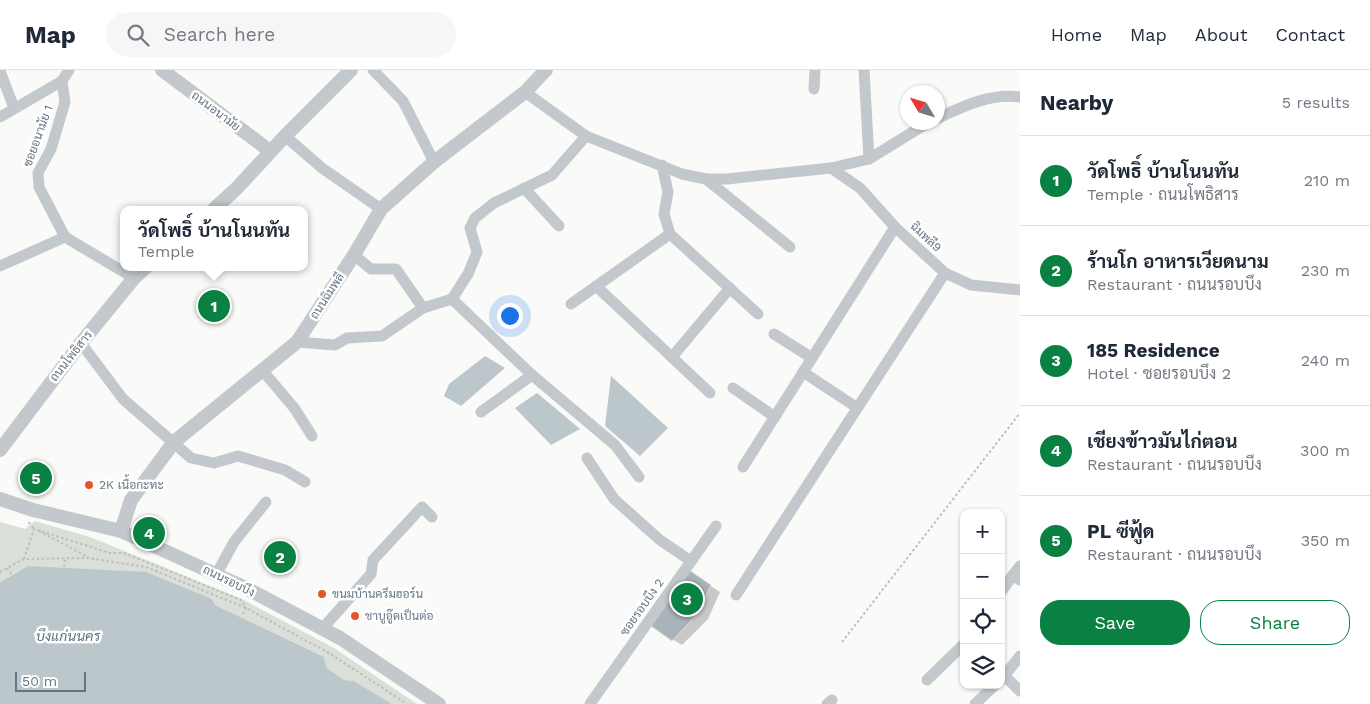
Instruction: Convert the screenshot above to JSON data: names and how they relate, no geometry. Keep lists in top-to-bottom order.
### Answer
{
  "streets": {
    "street": [
      "ถนนอนามัย",
      "ซอยอนามัย 1",
      "ฉิมพลี9",
      "ถนนฉิมพลี",
      "ถนนโพธิสาร",
      "ถนนรอบบึง",
      "ซอยรอบบึง 2"
    ]
  },
  "crossings": [
    ["ถนนฉิมพลี", "ถนนรอบบึง"]
  ],
  "water": ["บึงแก่นนคร"],
  "places": ["2K เนื้อกะทะ", "ขนมบ้านครีมฮอร์น", "ชาบูอู๊ดเป็นต่อ"],
  "scale_bar": "50 m",
  "north": "top left",
  "page": {
    "header": "Map",
    "search": "Search here",
    "nav": [
      "Home",
      "Map",
      "About",
      "Contact"
    ],
    "heading": ["Nearby", "5 results"],
    "list": [
      {
        "mark": "1",
        "name": "วัดโพธิ์ บ้านโนนทัน",
        "note": "Temple · ถนนโพธิสาร",
        "value": "210 m"
      },
      {
        "mark": "2",
        "name": "ร้านโก อาหารเวียดนาม",
        "note": "Restaurant · ถนนรอบบึง",
        "value": "230 m"
      },
      {
        "mark": "3",
        "name": "185 Residence",
        "note": "Hotel · ซอยรอบบึง 2",
        "value": "240 m"
      },
      {
        "mark": "4",
        "name": "เชียงข้าวมันไก่ตอน",
        "note": "Restaurant · ถนนรอบบึง",
        "value": "300 m"
      },
      {
        "mark": "5",
        "name": "PL ซีฟู้ด",
        "note": "Restaurant · ถนนรอบบึง",
        "value": "350 m"
      }
    ],
    "popup": ["วัดโพธิ์ บ้านโนนทัน", "Temple"],
    "pins": [
      "1",
      "5",
      "4",
      "2",
      "3"
    ],
    "map_buttons": ["+", "−"],
    "buttons": ["Save", "Share"],
    "scale": "50 m"
  }
}
